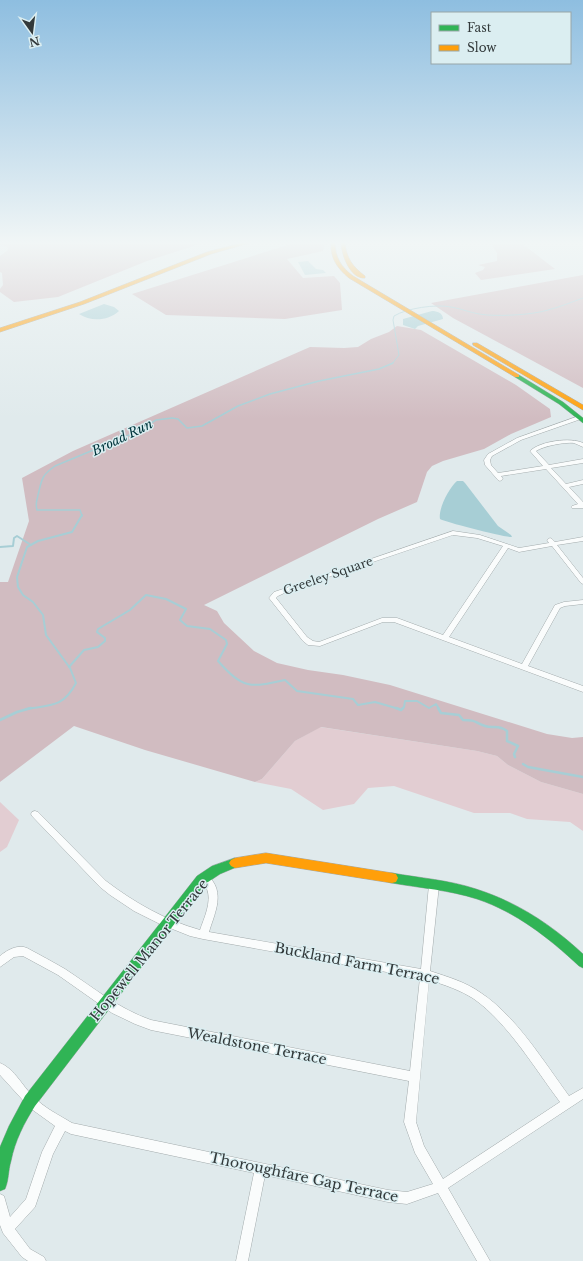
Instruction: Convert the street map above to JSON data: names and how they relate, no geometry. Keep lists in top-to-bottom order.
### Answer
{
  "streets": {
    "main road": ["Hopewell Manor Terrace"],
    "street": [
      "Greeley Square",
      "Buckland Farm Terrace",
      "Wealdstone Terrace",
      "Thoroughfare Gap Terrace"
    ]
  },
  "crossings": [
    ["Hopewell Manor Terrace", "Buckland Farm Terrace"],
    ["Hopewell Manor Terrace", "Wealdstone Terrace"],
    ["Hopewell Manor Terrace", "Thoroughfare Gap Terrace"],
    ["Buckland Farm Terrace", "Thoroughfare Gap Terrace"]
  ],
  "water": ["Broad Run"],
  "legend": ["Fast", "Slow"],
  "north": "bottom"
}
